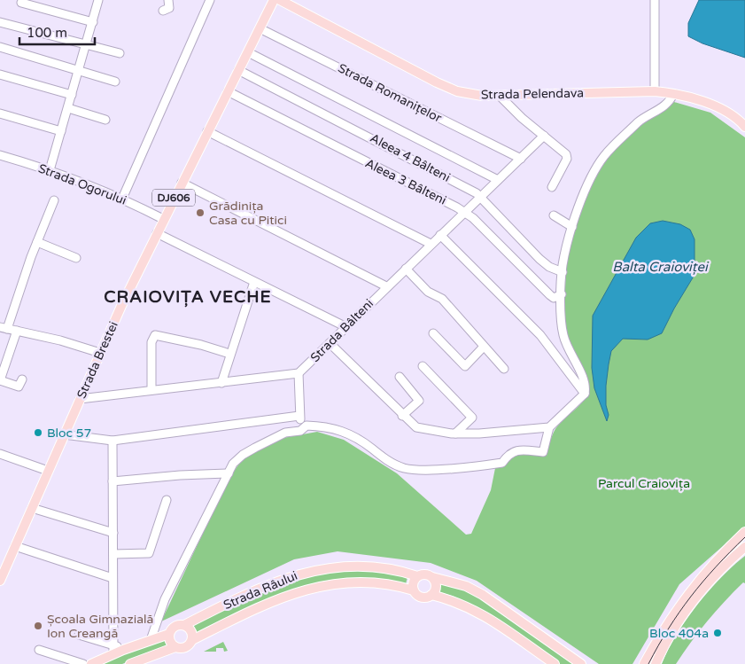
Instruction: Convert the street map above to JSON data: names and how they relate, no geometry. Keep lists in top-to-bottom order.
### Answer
{
  "streets": {
    "main road": [
      "Strada Pelendava",
      "DJ606",
      "Strada Brestei",
      "Strada Râului"
    ],
    "street": [
      "Strada Romanițelor",
      "Aleea 4 Bâlteni",
      "Aleea 3 Bâlteni",
      "Strada Ogorului",
      "Strada Bâlteni"
    ]
  },
  "crossings": [
    ["Strada Romanițelor", "Strada Bâlteni"],
    ["Strada Romanițelor", "Strada Brestei"],
    ["Aleea 4 Bâlteni", "Strada Bâlteni"],
    ["Aleea 4 Bâlteni", "Strada Brestei"],
    ["Aleea 3 Bâlteni", "Strada Bâlteni"],
    ["Aleea 3 Bâlteni", "Strada Brestei"],
    ["Strada Ogorului", "Strada Brestei"]
  ],
  "districts": ["CRAIOVIȚA VECHE"],
  "water": ["Balta Craioviței"],
  "parks": ["Parcul Craiovița"],
  "places": [
    "Grădinița Casa cu Pitici",
    "Bloc 57",
    "Școala Gimnazială Ion Creangă",
    "Bloc 404a"
  ],
  "scale_bar": "100 m"
}
